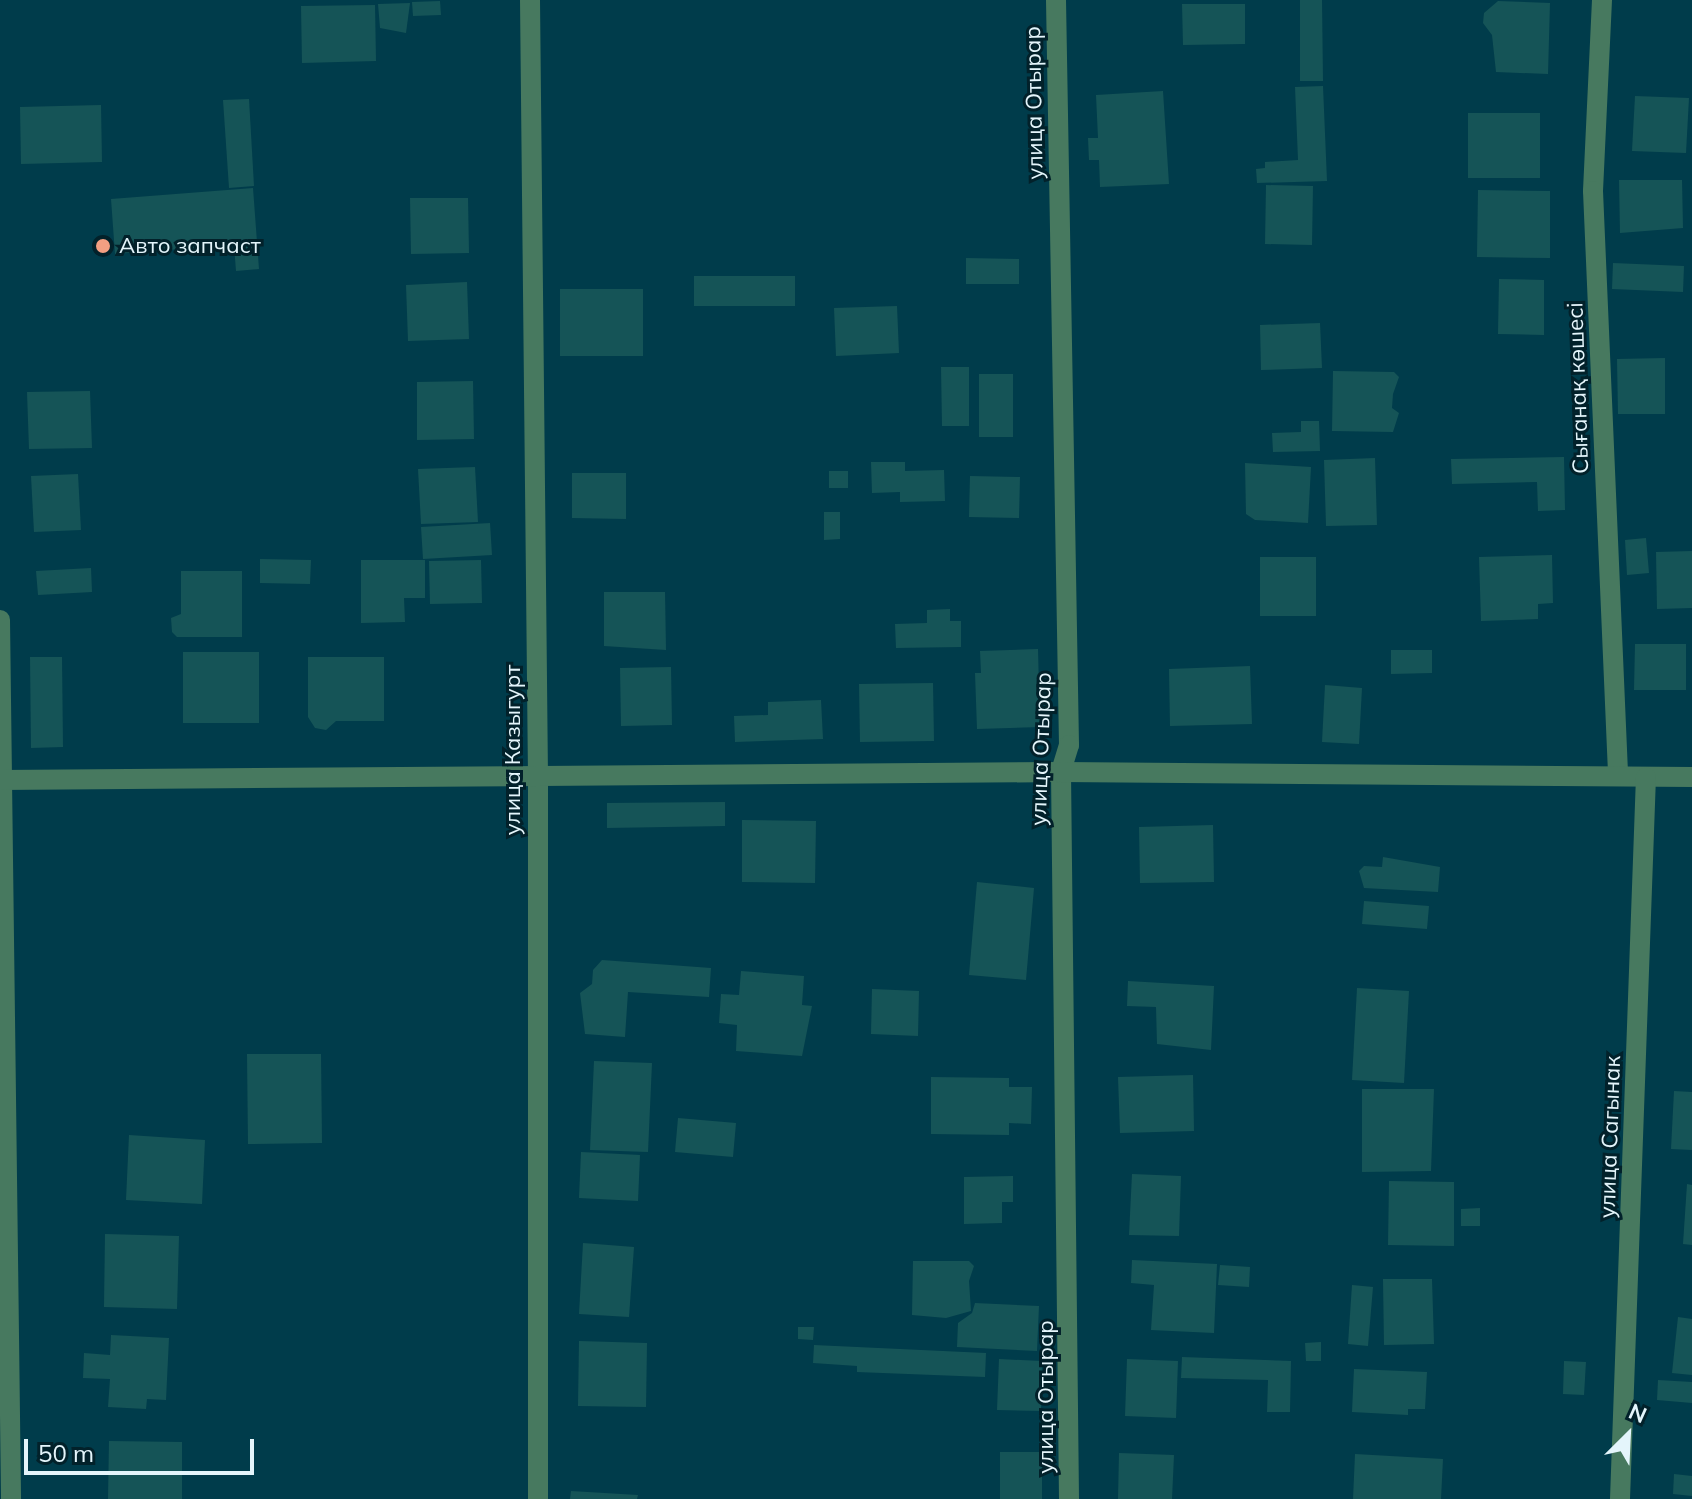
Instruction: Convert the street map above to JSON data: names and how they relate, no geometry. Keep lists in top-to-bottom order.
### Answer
{
  "streets": {
    "street": [
      "улица Отырар",
      "Сығанақ көшесі",
      "улица Казыгурт",
      "улица Сагынак"
    ]
  },
  "places": ["Авто запчаст"],
  "scale_bar": "50 m",
  "north": "top right"
}
